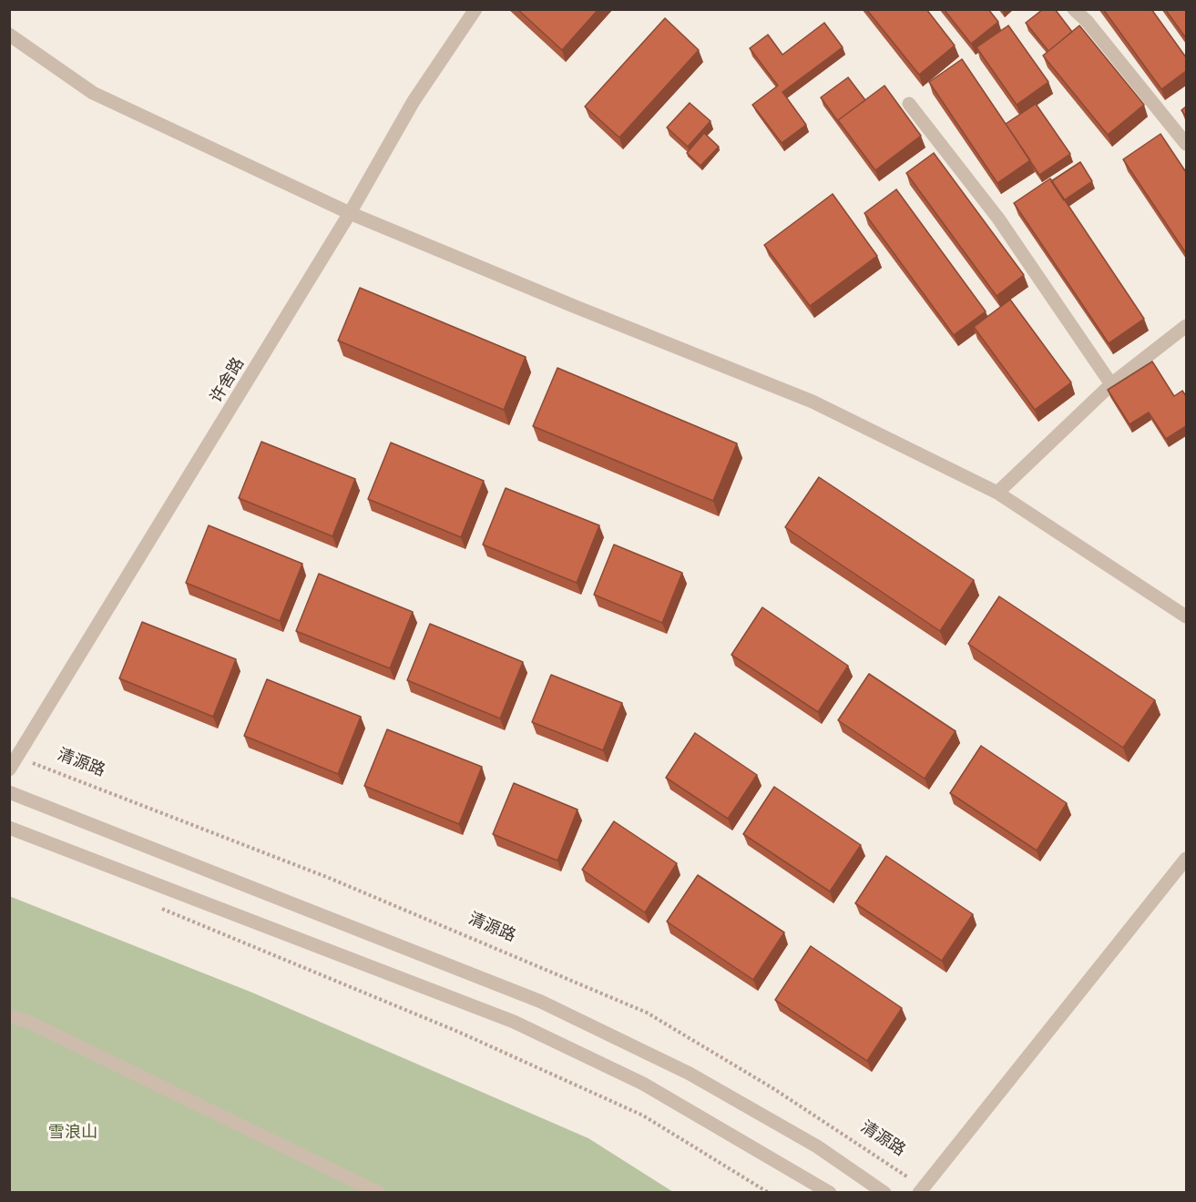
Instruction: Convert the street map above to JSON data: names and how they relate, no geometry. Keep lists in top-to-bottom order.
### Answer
{
  "streets": {
    "street": ["许舍路"],
    "path": ["清源路"]
  },
  "crossings": [
    ["许舍路", "清源路"]
  ],
  "parks": ["雪浪山"]
}
